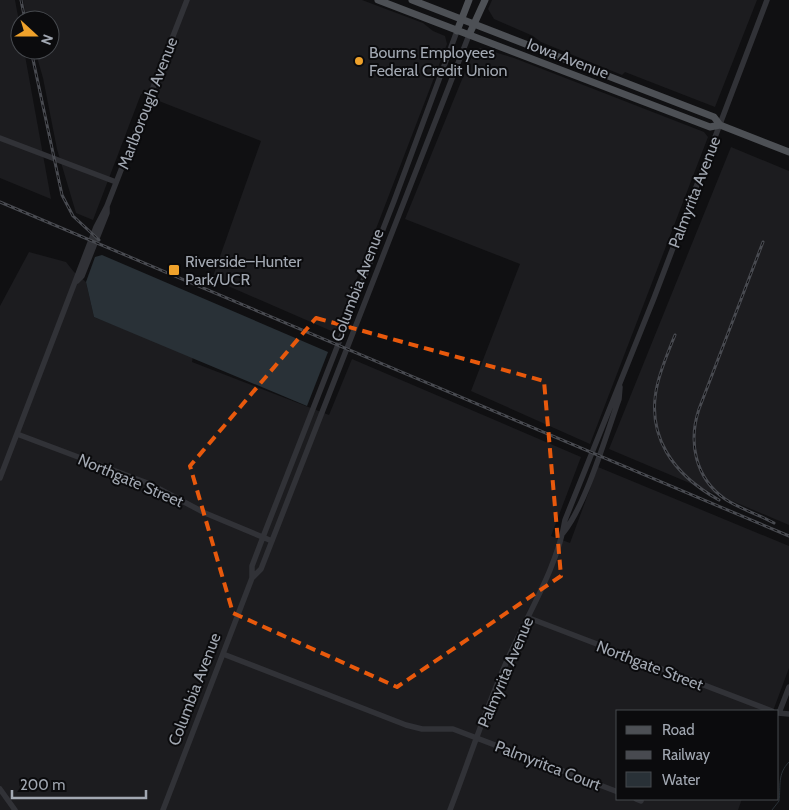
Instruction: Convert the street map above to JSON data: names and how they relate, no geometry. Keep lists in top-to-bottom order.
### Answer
{
  "streets": {
    "main road": ["Iowa Avenue", "Columbia Avenue"],
    "street": [
      "Marlborough Avenue",
      "Palmyrita Avenue",
      "Northgate Street",
      "Palmyritca Court"
    ]
  },
  "crossings": [
    ["Iowa Avenue", "Palmyrita Avenue"],
    ["Iowa Avenue", "Columbia Avenue"],
    ["Marlborough Avenue", "Northgate Street"],
    ["Palmyrita Avenue", "Northgate Street"],
    ["Palmyrita Avenue", "Palmyritca Court"],
    ["Columbia Avenue", "Northgate Street"]
  ],
  "places": {
    "other": ["Bourns Employees Federal Credit Union"],
    "transit": ["Riverside–Hunter Park/UCR"]
  },
  "legend": ["Road", "Railway", "Water"],
  "scale_bar": "200 m",
  "north": "right"
}
